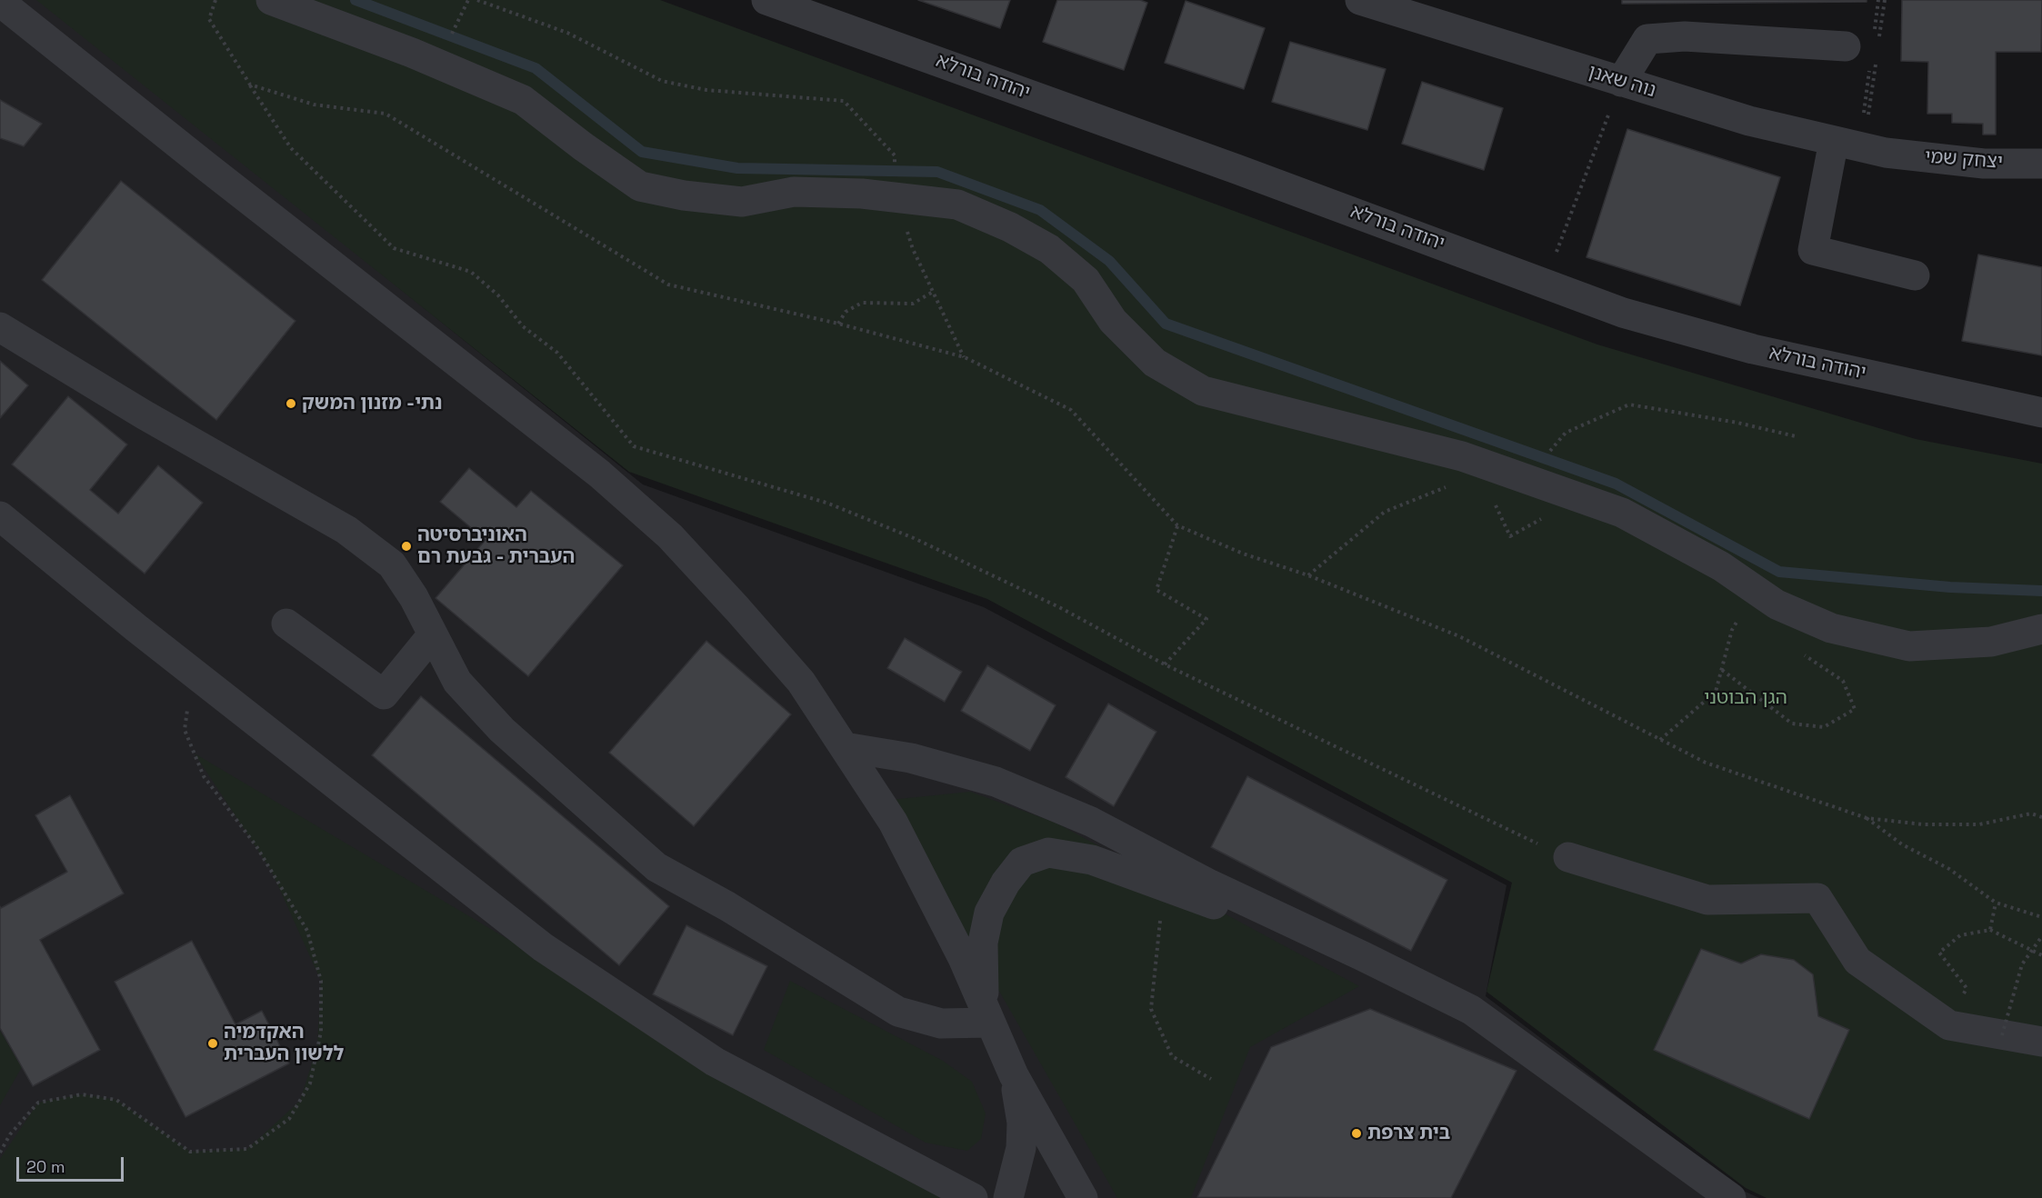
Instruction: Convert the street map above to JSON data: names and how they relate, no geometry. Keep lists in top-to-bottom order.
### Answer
{
  "streets": {
    "street": ["יהודה בורלא", "נוה שאנן", "יצחק שמי"]
  },
  "crossings": [
    ["נוה שאנן", "יצחק שמי"]
  ],
  "parks": ["הגן הבוטני"],
  "places": [
    "נתי- מזנון המשק",
    "האוניברסיטה העברית - גבעת רם",
    "האקדמיה ללשון העברית",
    "בית צרפת"
  ],
  "scale_bar": "20 m"
}
